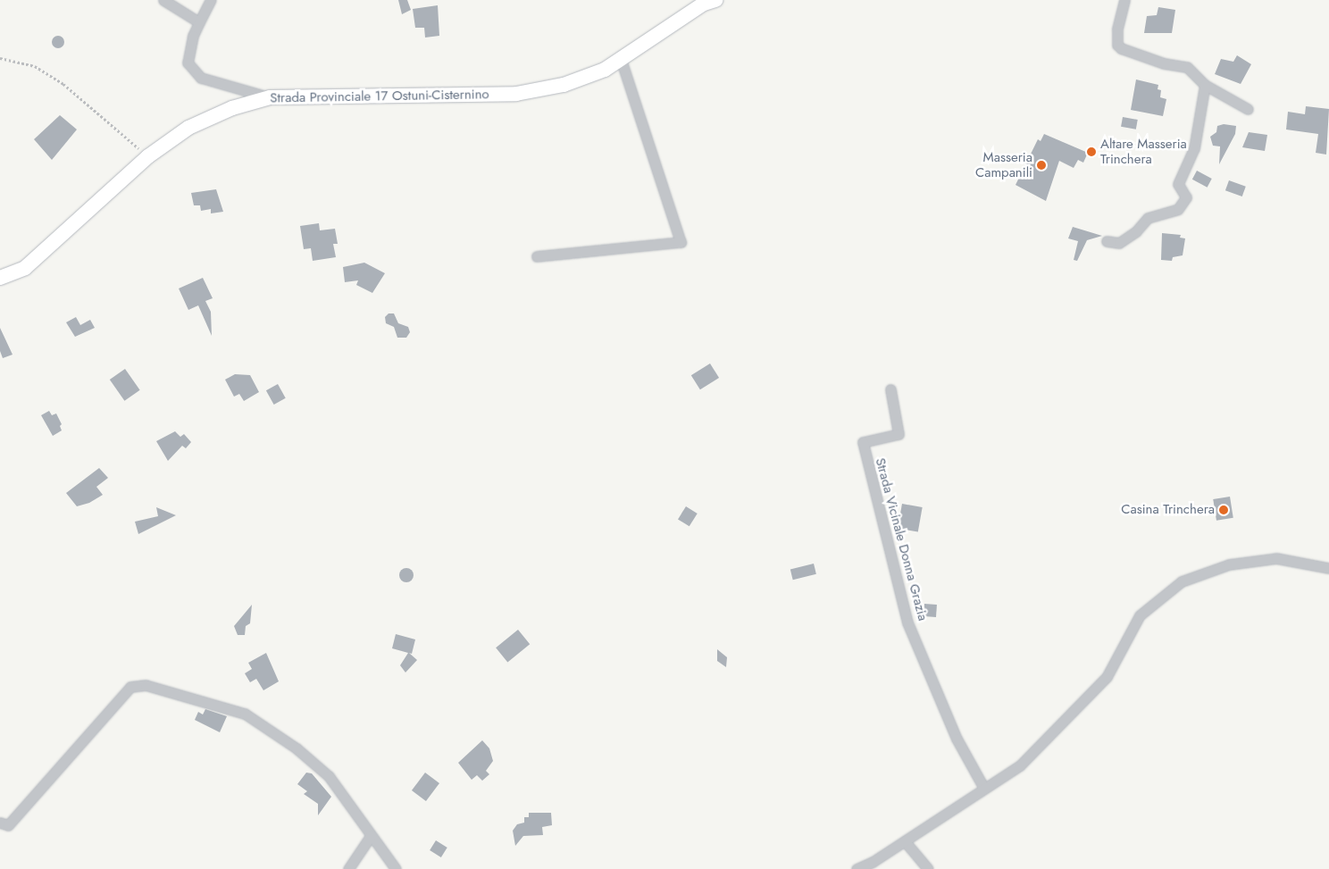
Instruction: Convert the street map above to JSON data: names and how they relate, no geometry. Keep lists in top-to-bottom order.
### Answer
{
  "streets": {
    "main road": ["Strada Provinciale 17 Ostuni-Cisternino"],
    "street": ["Strada Vicinale Donna Grazia"]
  },
  "places": ["Altare Masseria Trinchera", "Masseria Campanili", "Casina Trinchera"]
}
